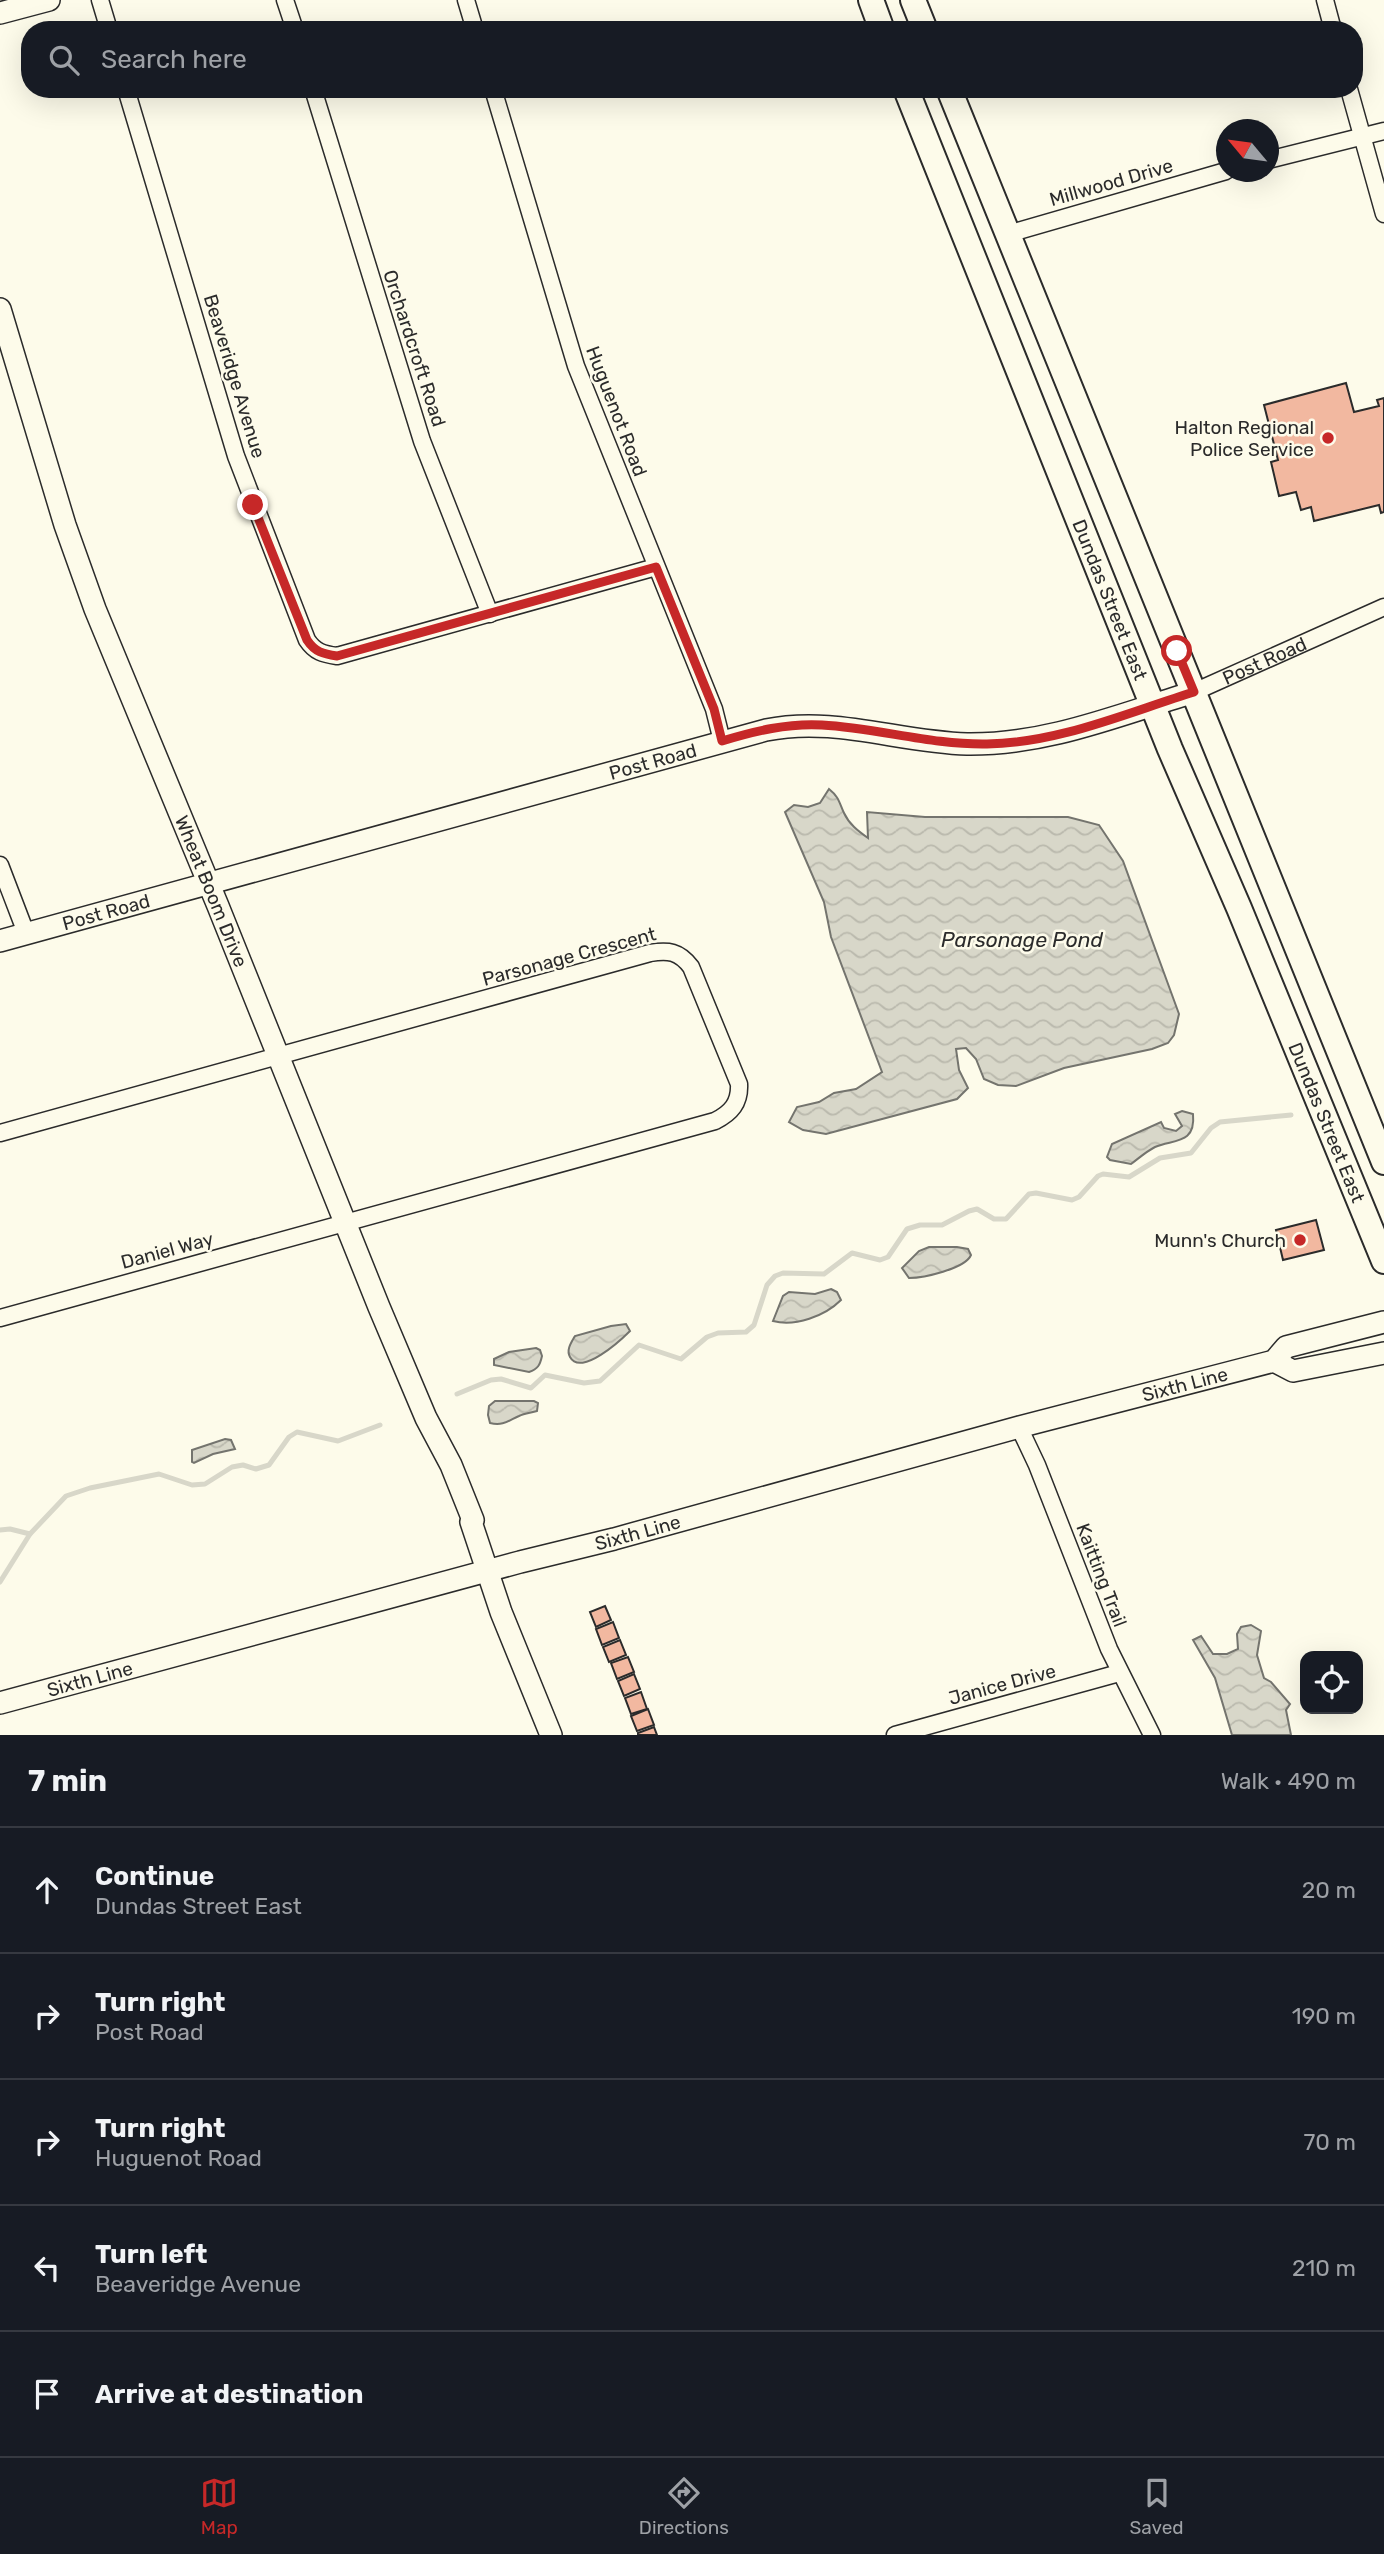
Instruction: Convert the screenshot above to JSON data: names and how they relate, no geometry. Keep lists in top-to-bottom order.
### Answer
{
  "streets": {
    "main road": ["Dundas Street East"],
    "street": [
      "Millwood Drive",
      "Orchardcroft Road",
      "Beaveridge Avenue",
      "Huguenot Road",
      "Post Road",
      "Wheat Boom Drive",
      "Parsonage Crescent",
      "Daniel Way",
      "Sixth Line",
      "Kaitting Trail",
      "Janice Drive"
    ]
  },
  "crossings": [
    ["Millwood Drive", "Dundas Street East"],
    ["Orchardcroft Road", "Beaveridge Avenue"],
    ["Beaveridge Avenue", "Huguenot Road"],
    ["Huguenot Road", "Post Road"],
    ["Dundas Street East", "Post Road"],
    ["Post Road", "Wheat Boom Drive"],
    ["Wheat Boom Drive", "Parsonage Crescent"],
    ["Wheat Boom Drive", "Daniel Way"],
    ["Wheat Boom Drive", "Sixth Line"],
    ["Parsonage Crescent", "Daniel Way"],
    ["Sixth Line", "Kaitting Trail"],
    ["Kaitting Trail", "Janice Drive"]
  ],
  "water": ["Parsonage Pond"],
  "places": ["Halton Regional Police Service", "Munn's Church"],
  "north": "top left",
  "page": {
    "search": "Search here",
    "heading": ["7 min", "Walk · 490 m"],
    "list": [
      ["Continue", "Dundas Street East", "20 m"],
      ["Turn right", "Post Road", "190 m"],
      ["Turn right", "Huguenot Road", "70 m"],
      ["Turn left", "Beaveridge Avenue", "210 m"],
      "Arrive at destination"
    ],
    "nav": ["Map", "Directions", "Saved"]
  }
}
